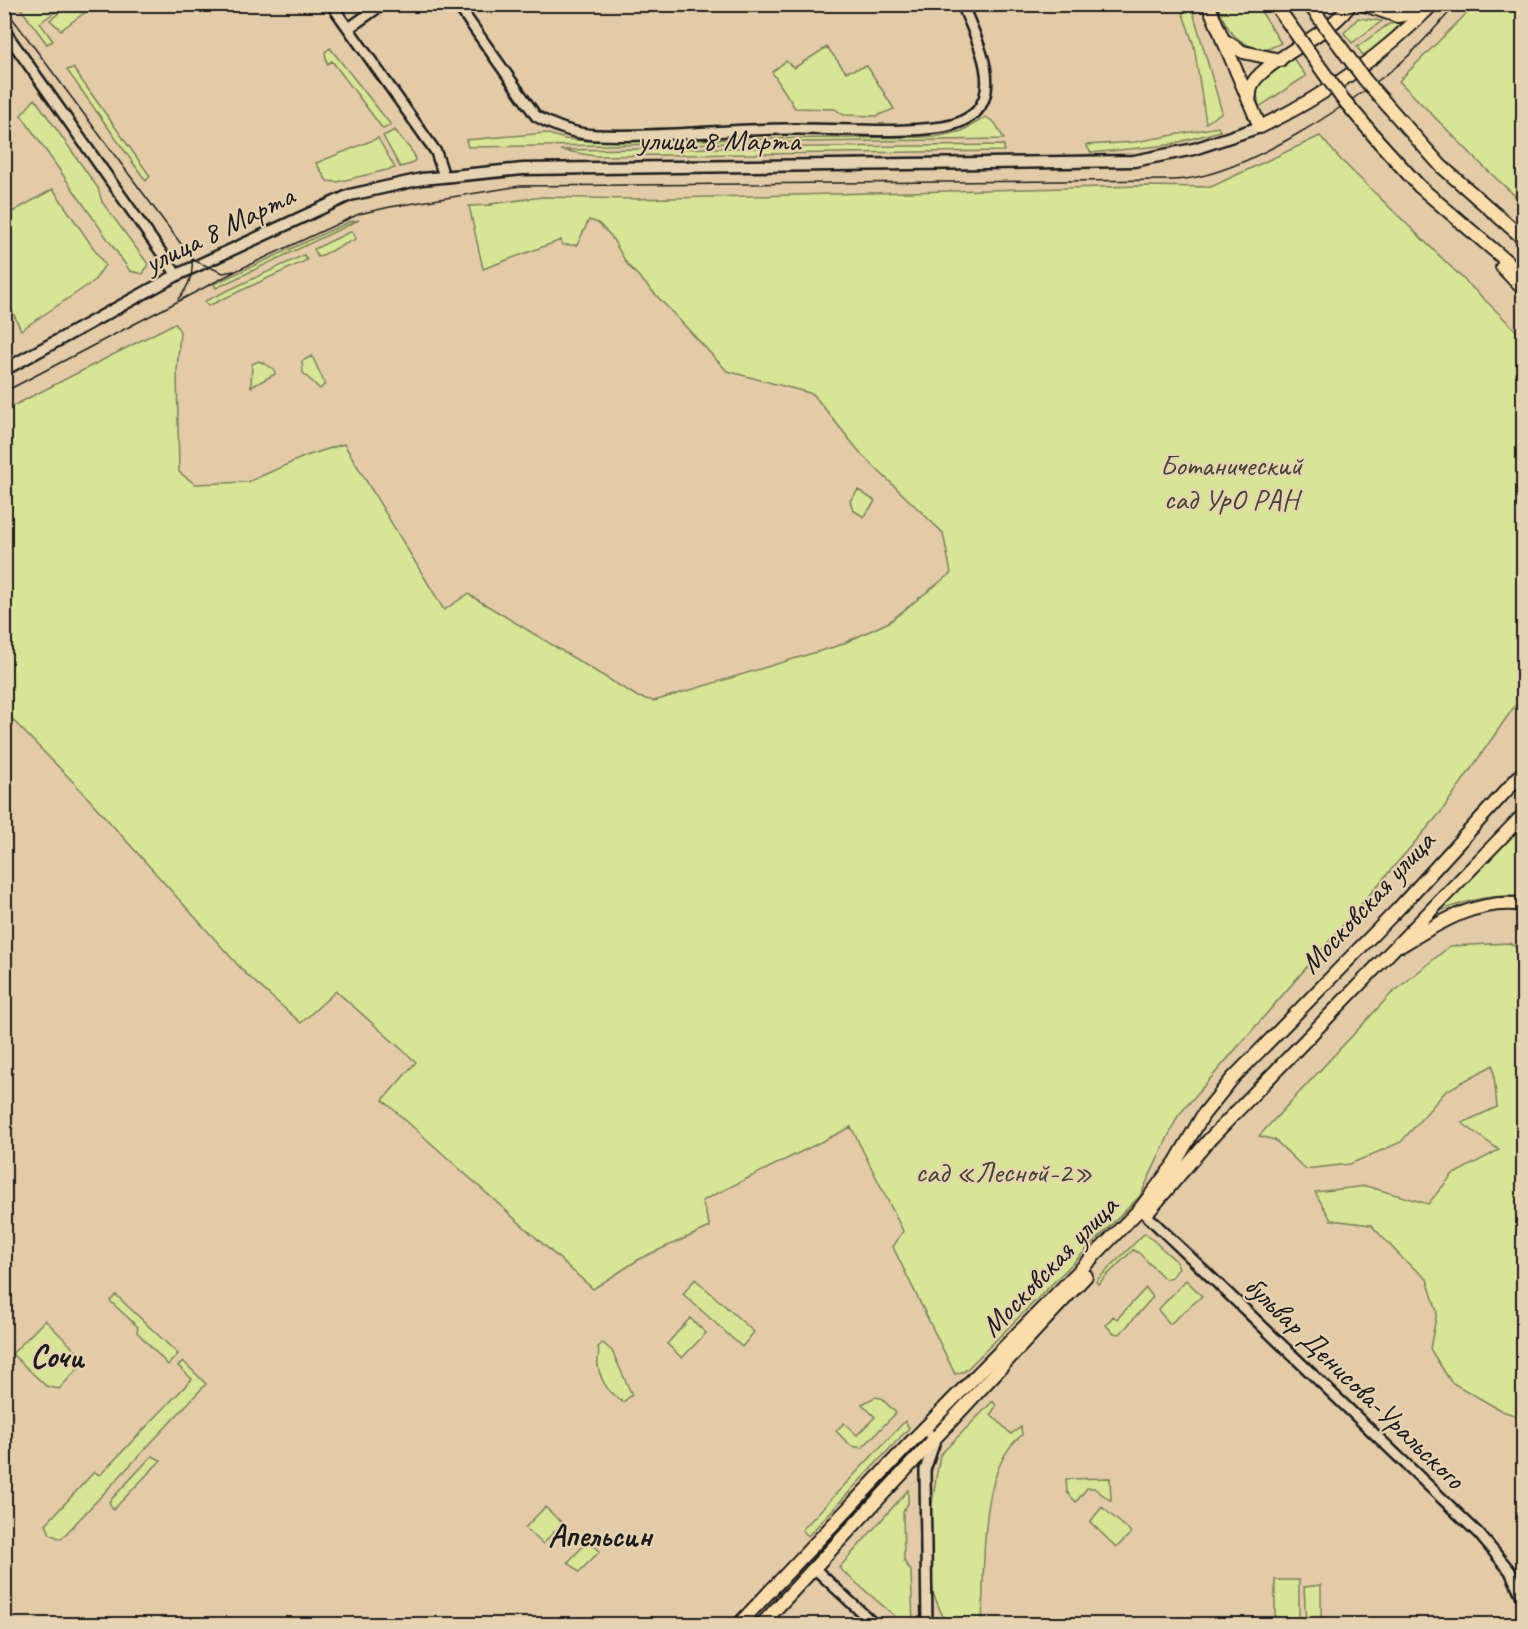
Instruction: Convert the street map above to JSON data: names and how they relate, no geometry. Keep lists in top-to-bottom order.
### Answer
{
  "streets": {
    "main road": ["улица 8 Марта", "Московская улица"],
    "street": ["бульвар Денисова-Уральского"]
  },
  "crossings": [
    ["Московская улица", "бульвар Денисова-Уральского"]
  ],
  "districts": ["Сочи", "Апельсин"],
  "parks": ["Ботанический сад УрО РАН", "сад «Лесной-2»"]
}
